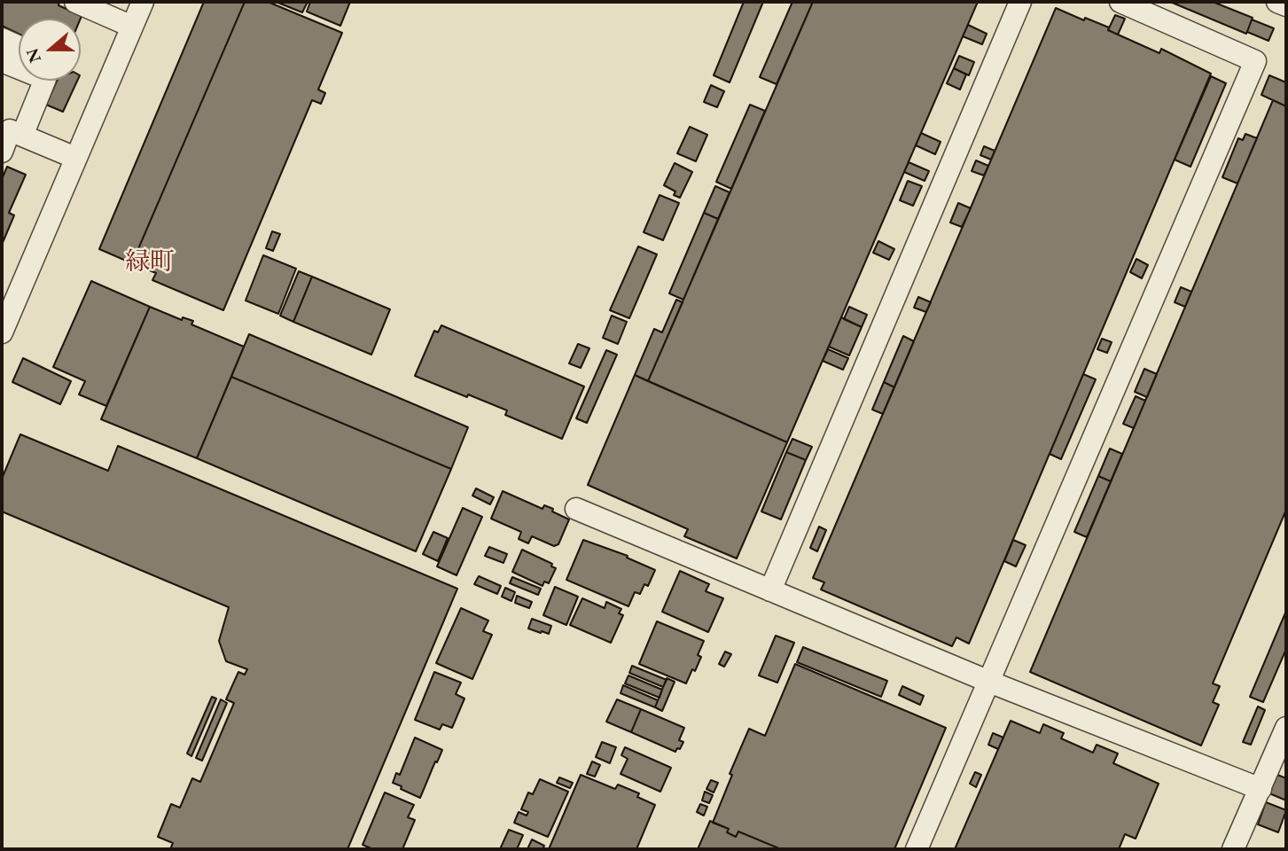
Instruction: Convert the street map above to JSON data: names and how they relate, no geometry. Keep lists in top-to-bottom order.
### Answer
{
  "districts": ["緑町"],
  "north": "left"
}
